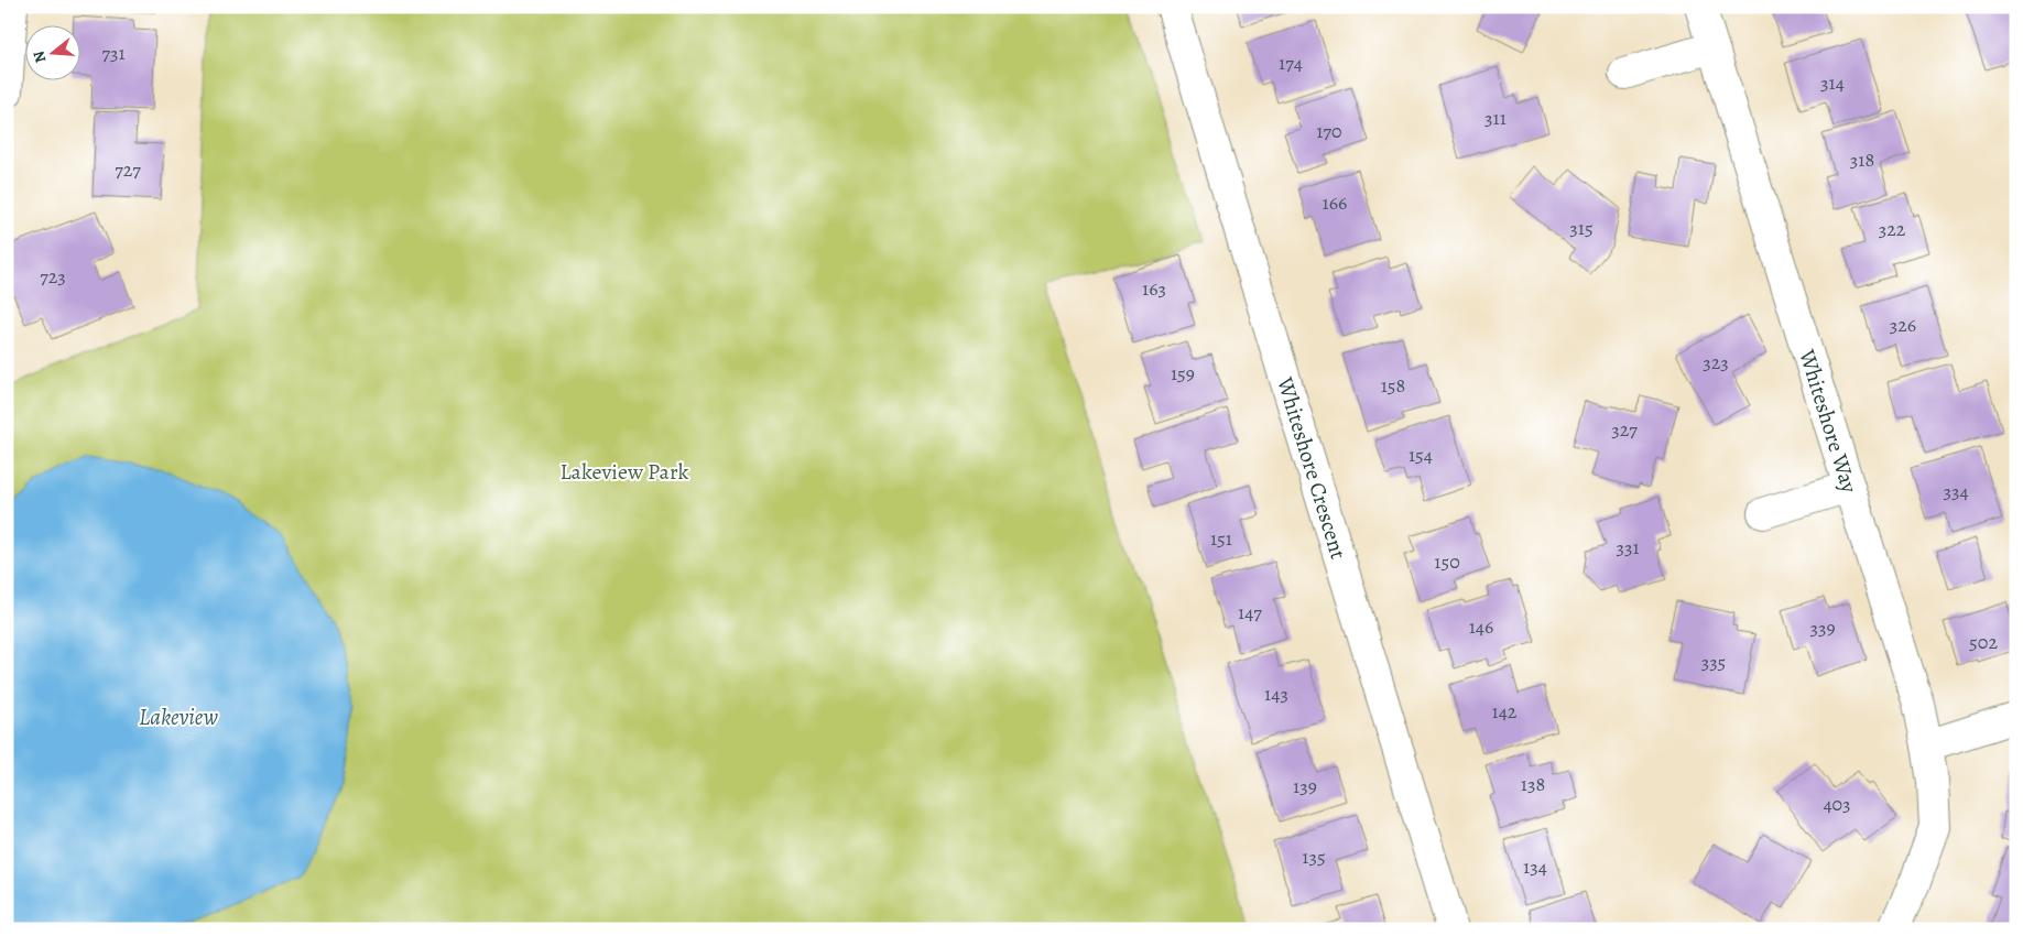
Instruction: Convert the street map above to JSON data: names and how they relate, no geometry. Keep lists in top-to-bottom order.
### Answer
{
  "streets": {
    "street": ["Whiteshore Way", "Whiteshore Crescent"]
  },
  "water": ["Lakeview"],
  "parks": ["Lakeview Park"],
  "house_numbers": [
    "731",
    "174",
    "314",
    "311",
    "170",
    "318",
    "727",
    "166",
    "315",
    "322",
    "723",
    "163",
    "326",
    "323",
    "159",
    "158",
    "327",
    "154",
    "334",
    "151",
    "331",
    "150",
    "147",
    "146",
    "339",
    "502",
    "335",
    "143",
    "142",
    "138",
    "139",
    "403",
    "135",
    "134"
  ],
  "north": "left"
}
